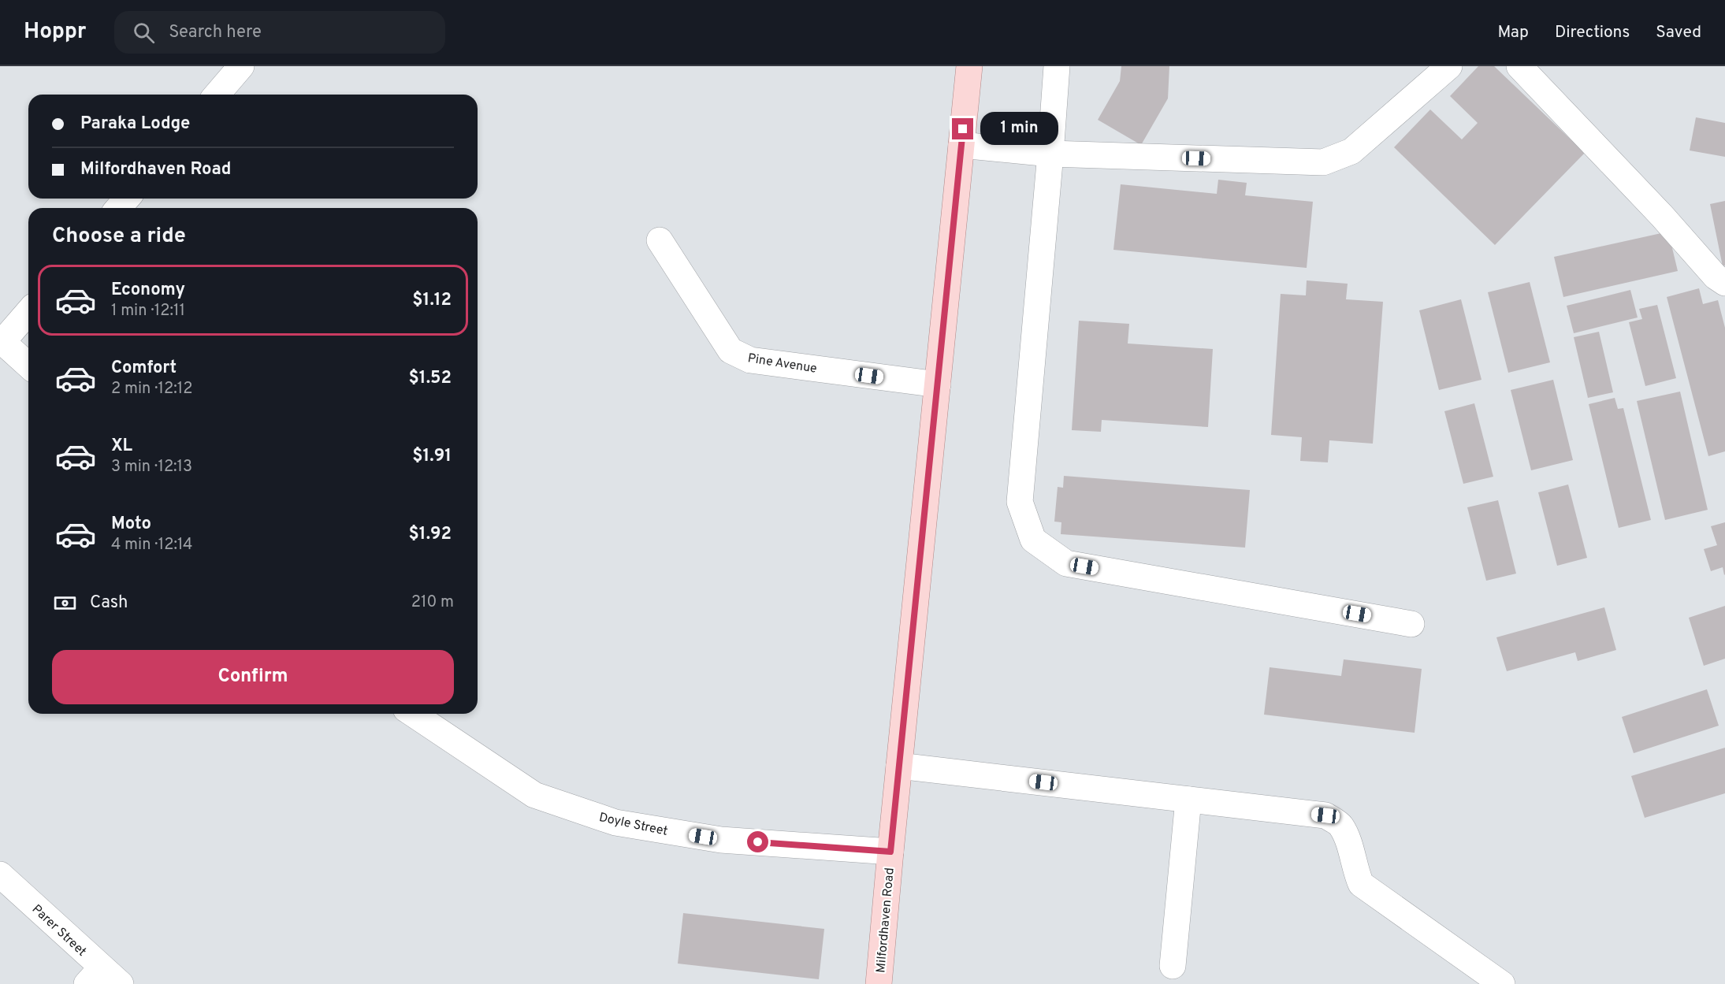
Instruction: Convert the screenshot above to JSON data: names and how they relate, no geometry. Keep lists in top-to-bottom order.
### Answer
{
  "streets": {
    "main road": ["Milfordhaven Road"],
    "street": ["Pine Avenue", "Doyle Street", "Parer Street"]
  },
  "crossings": [
    ["Pine Avenue", "Milfordhaven Road"],
    ["Doyle Street", "Milfordhaven Road"]
  ],
  "page": {
    "header": "Hoppr",
    "search": "Search here",
    "nav": ["Map", "Directions", "Saved"],
    "banner": ["Paraka Lodge", "Milfordhaven Road"],
    "bubble": "1 min",
    "heading": "Choose a ride",
    "list": [
      {
        "name": "Economy",
        "note": "1 min · 12:11",
        "value": "$1.12"
      },
      {
        "name": "Comfort",
        "note": "2 min · 12:12",
        "value": "$1.52"
      },
      {
        "name": "XL",
        "note": "3 min · 12:13",
        "value": "$1.91"
      },
      {
        "name": "Moto",
        "note": "4 min · 12:14",
        "value": "$1.92"
      }
    ],
    "pay": ["Cash", "210 m"],
    "buttons": "Confirm"
  }
}
